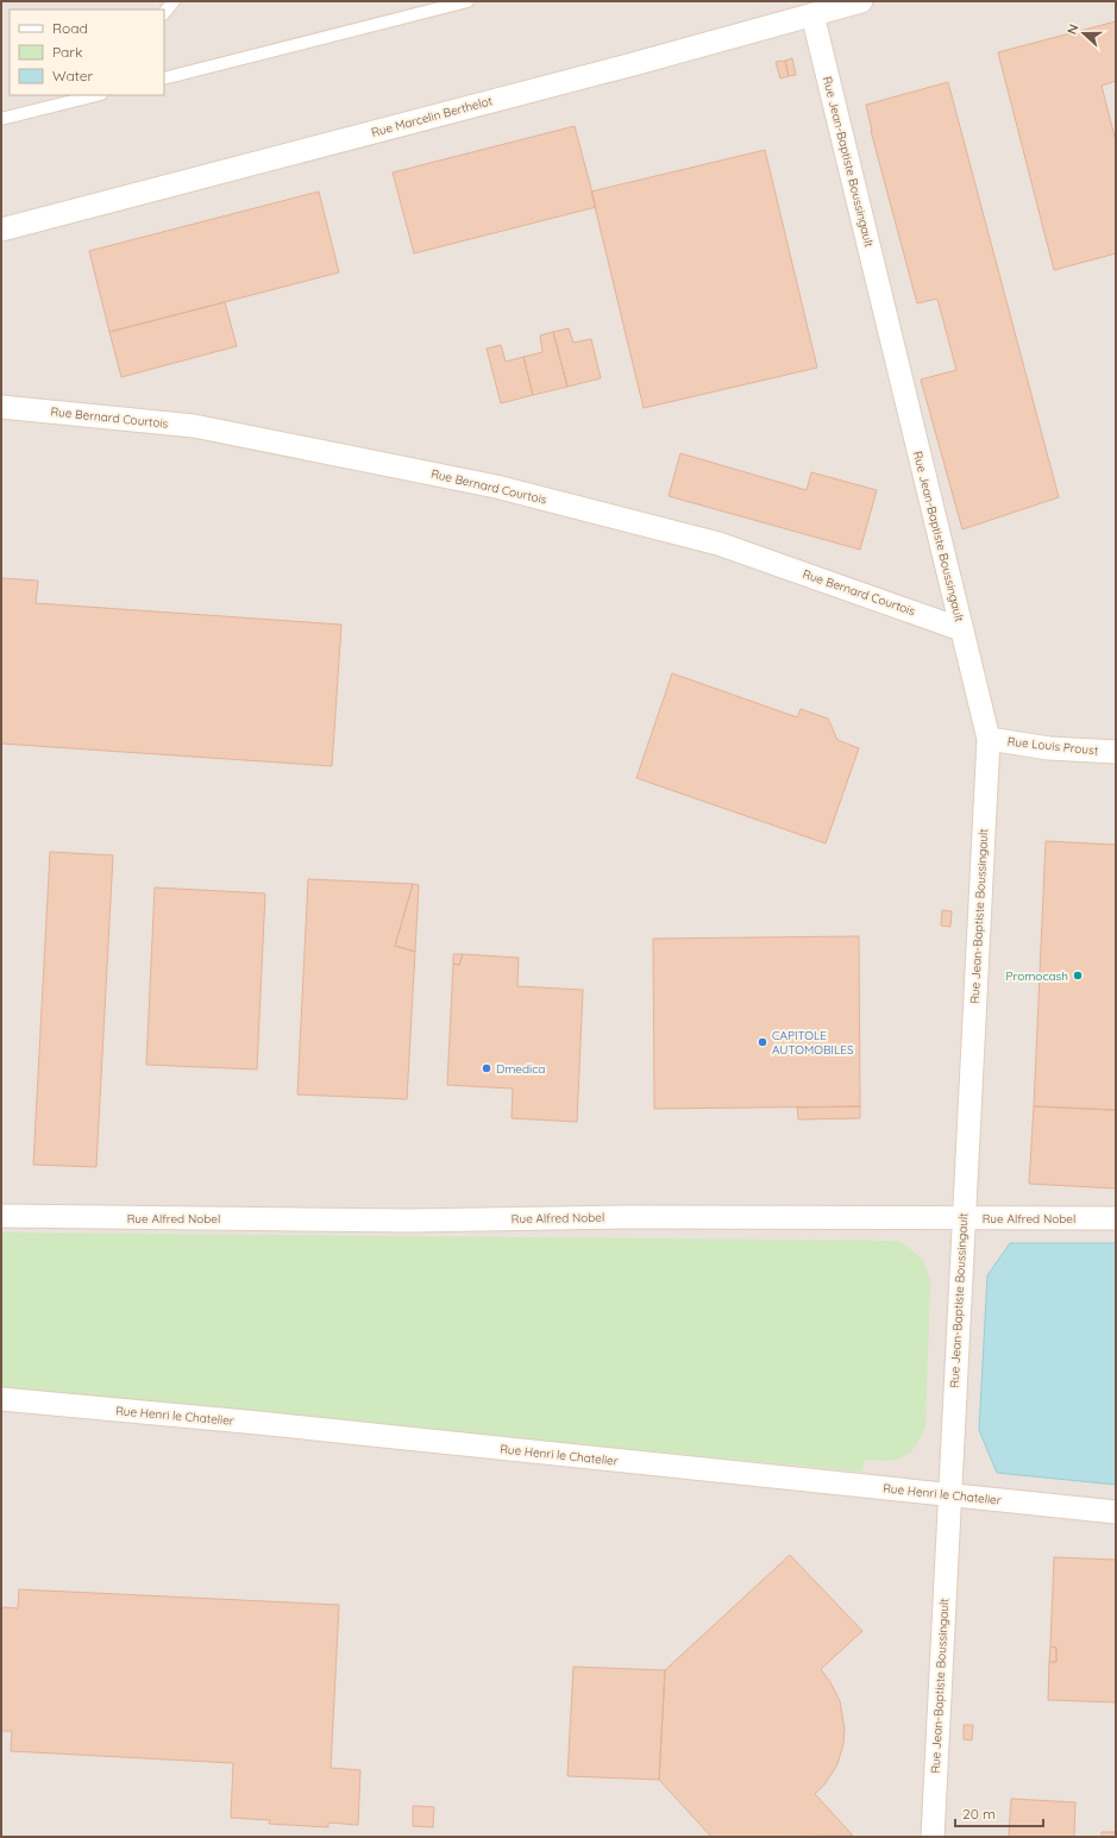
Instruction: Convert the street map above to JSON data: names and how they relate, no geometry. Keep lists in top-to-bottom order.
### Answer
{
  "streets": {
    "street": [
      "Rue Marcelin Berthelot",
      "Rue Jean-Baptiste Boussingault",
      "Rue Bernard Courtois",
      "Rue Louis Proust",
      "Rue Alfred Nobel",
      "Rue Henri le Chatelier"
    ]
  },
  "crossings": [
    ["Rue Marcelin Berthelot", "Rue Jean-Baptiste Boussingault"],
    ["Rue Jean-Baptiste Boussingault", "Rue Bernard Courtois"],
    ["Rue Jean-Baptiste Boussingault", "Rue Louis Proust"],
    ["Rue Jean-Baptiste Boussingault", "Rue Alfred Nobel"],
    ["Rue Jean-Baptiste Boussingault", "Rue Henri le Chatelier"]
  ],
  "places": ["Promocash", "CAPITOLE AUTOMOBILES", "Dmedica"],
  "legend": ["Road", "Park", "Water"],
  "scale_bar": "20 m",
  "north": "left"
}
